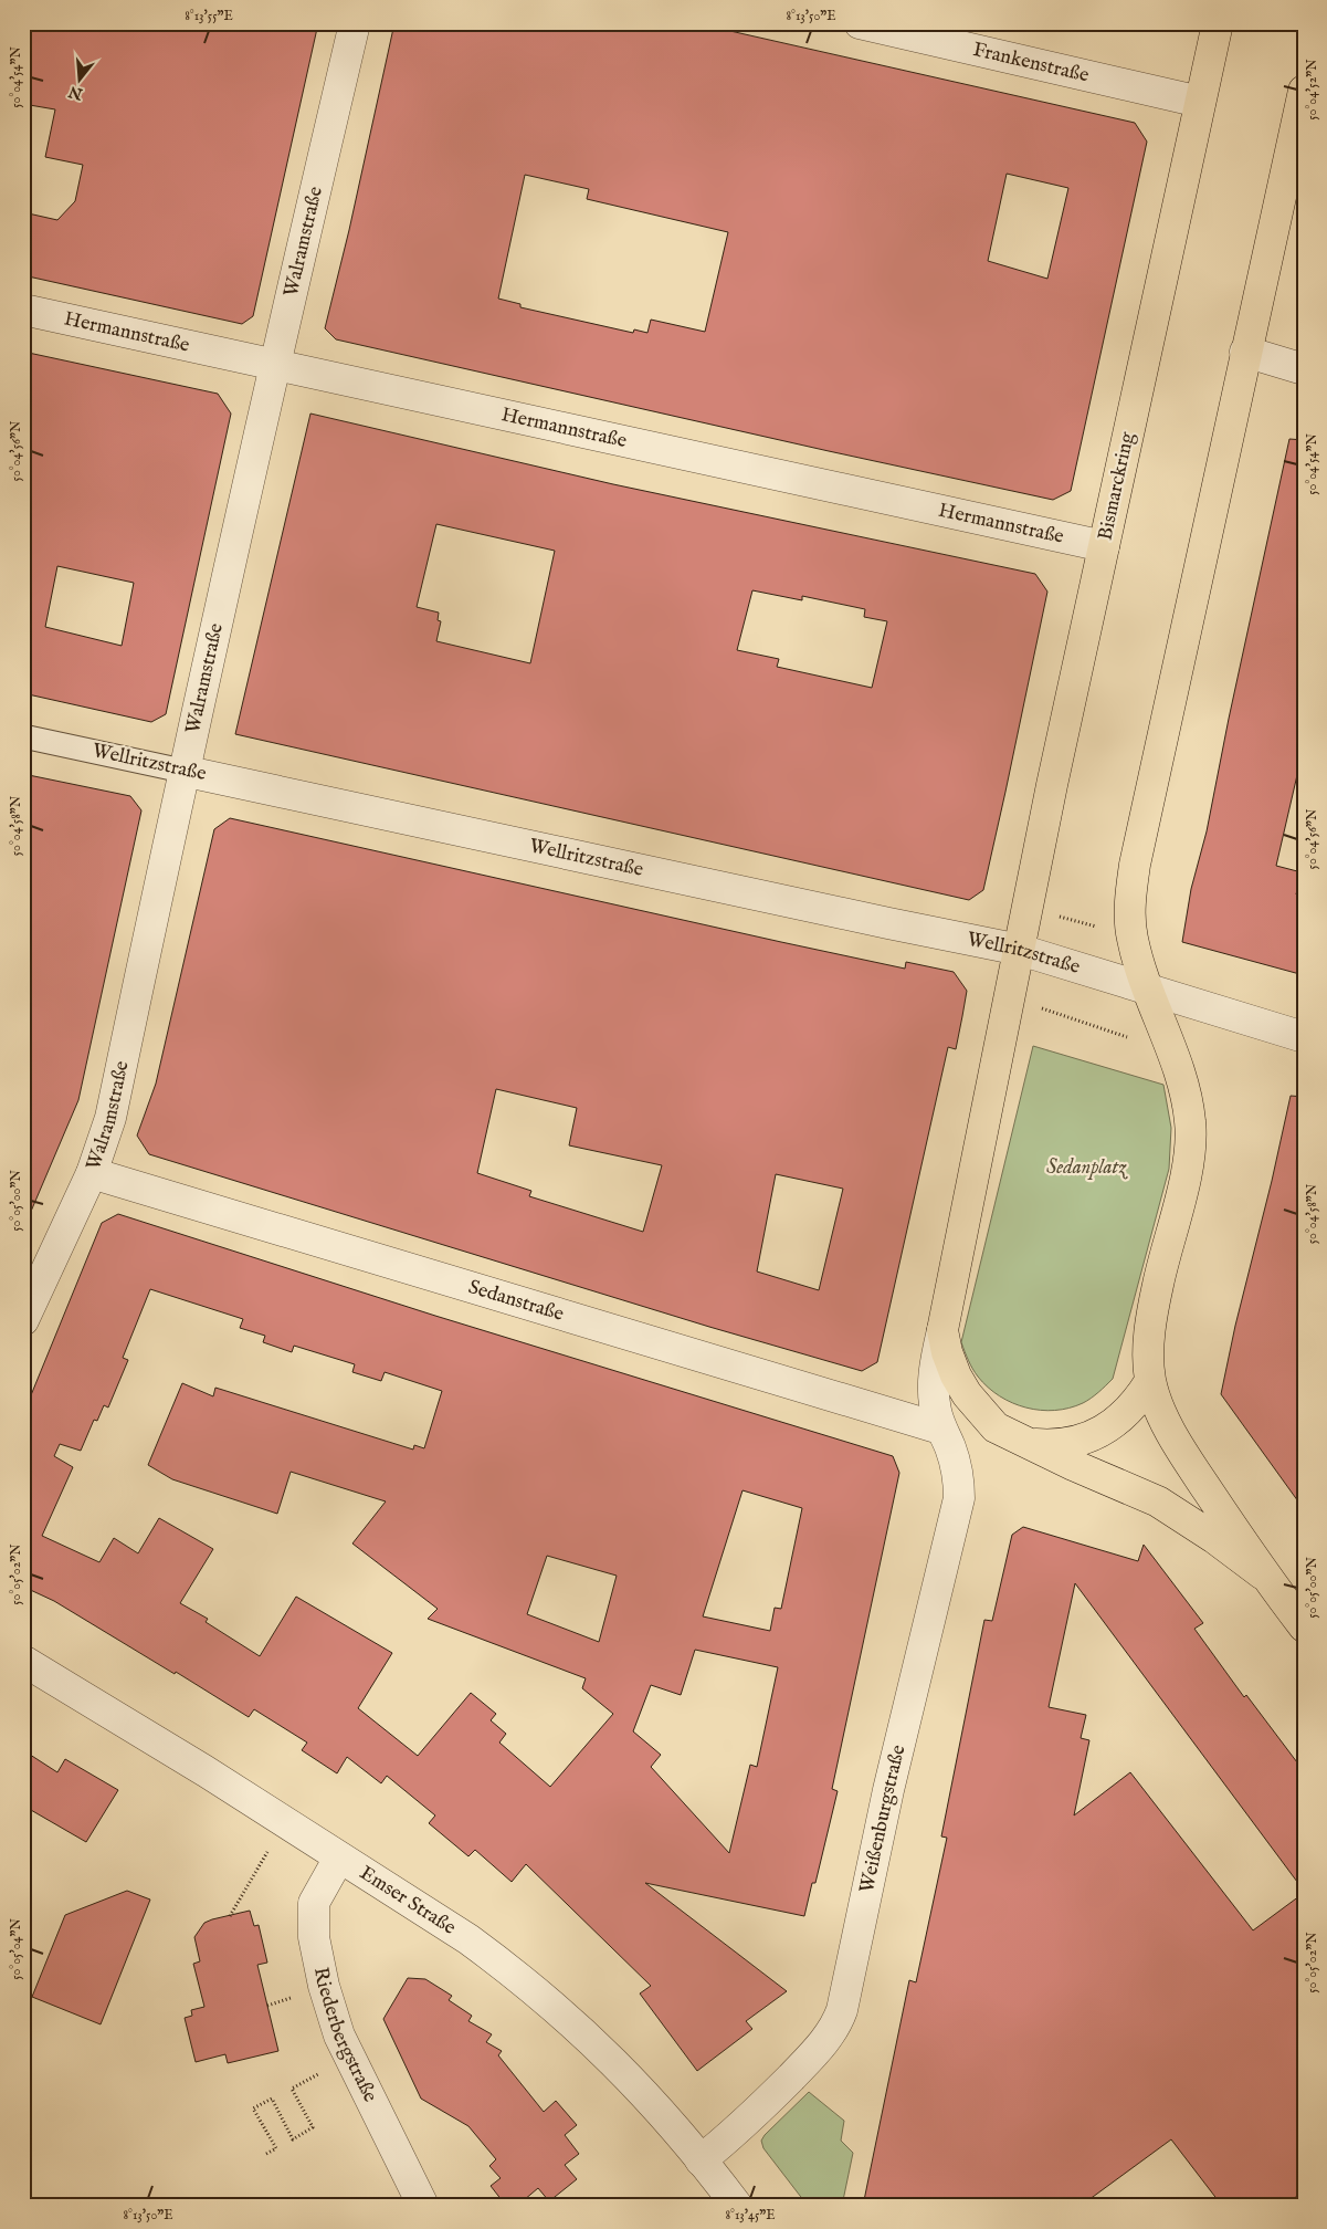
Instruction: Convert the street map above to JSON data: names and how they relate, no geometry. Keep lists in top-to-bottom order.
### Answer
{
  "streets": {
    "main road": ["Bismarckring"],
    "street": [
      "Frankenstraße",
      "Walramstraße",
      "Hermannstraße",
      "Wellritzstraße",
      "Sedanstraße",
      "Weißenburgstraße",
      "Emser Straße",
      "Riederbergstraße"
    ]
  },
  "crossings": [
    ["Frankenstraße", "Bismarckring"],
    ["Walramstraße", "Hermannstraße"],
    ["Walramstraße", "Wellritzstraße"],
    ["Walramstraße", "Sedanstraße"],
    ["Hermannstraße", "Bismarckring"],
    ["Bismarckring", "Wellritzstraße"],
    ["Sedanstraße", "Weißenburgstraße"],
    ["Weißenburgstraße", "Emser Straße"],
    ["Emser Straße", "Riederbergstraße"]
  ],
  "parks": ["Sedanplatz"],
  "north": "bottom",
  "coordinates": [
    "8°13'55\"E",
    "8°13'50\"E",
    "50°04'54\"N",
    "50°04'52\"N",
    "50°04'56\"N",
    "50°04'58\"N",
    "50°05'00\"N",
    "50°05'02\"N",
    "50°05'04\"N",
    "8°13'45\"E"
  ]
}
